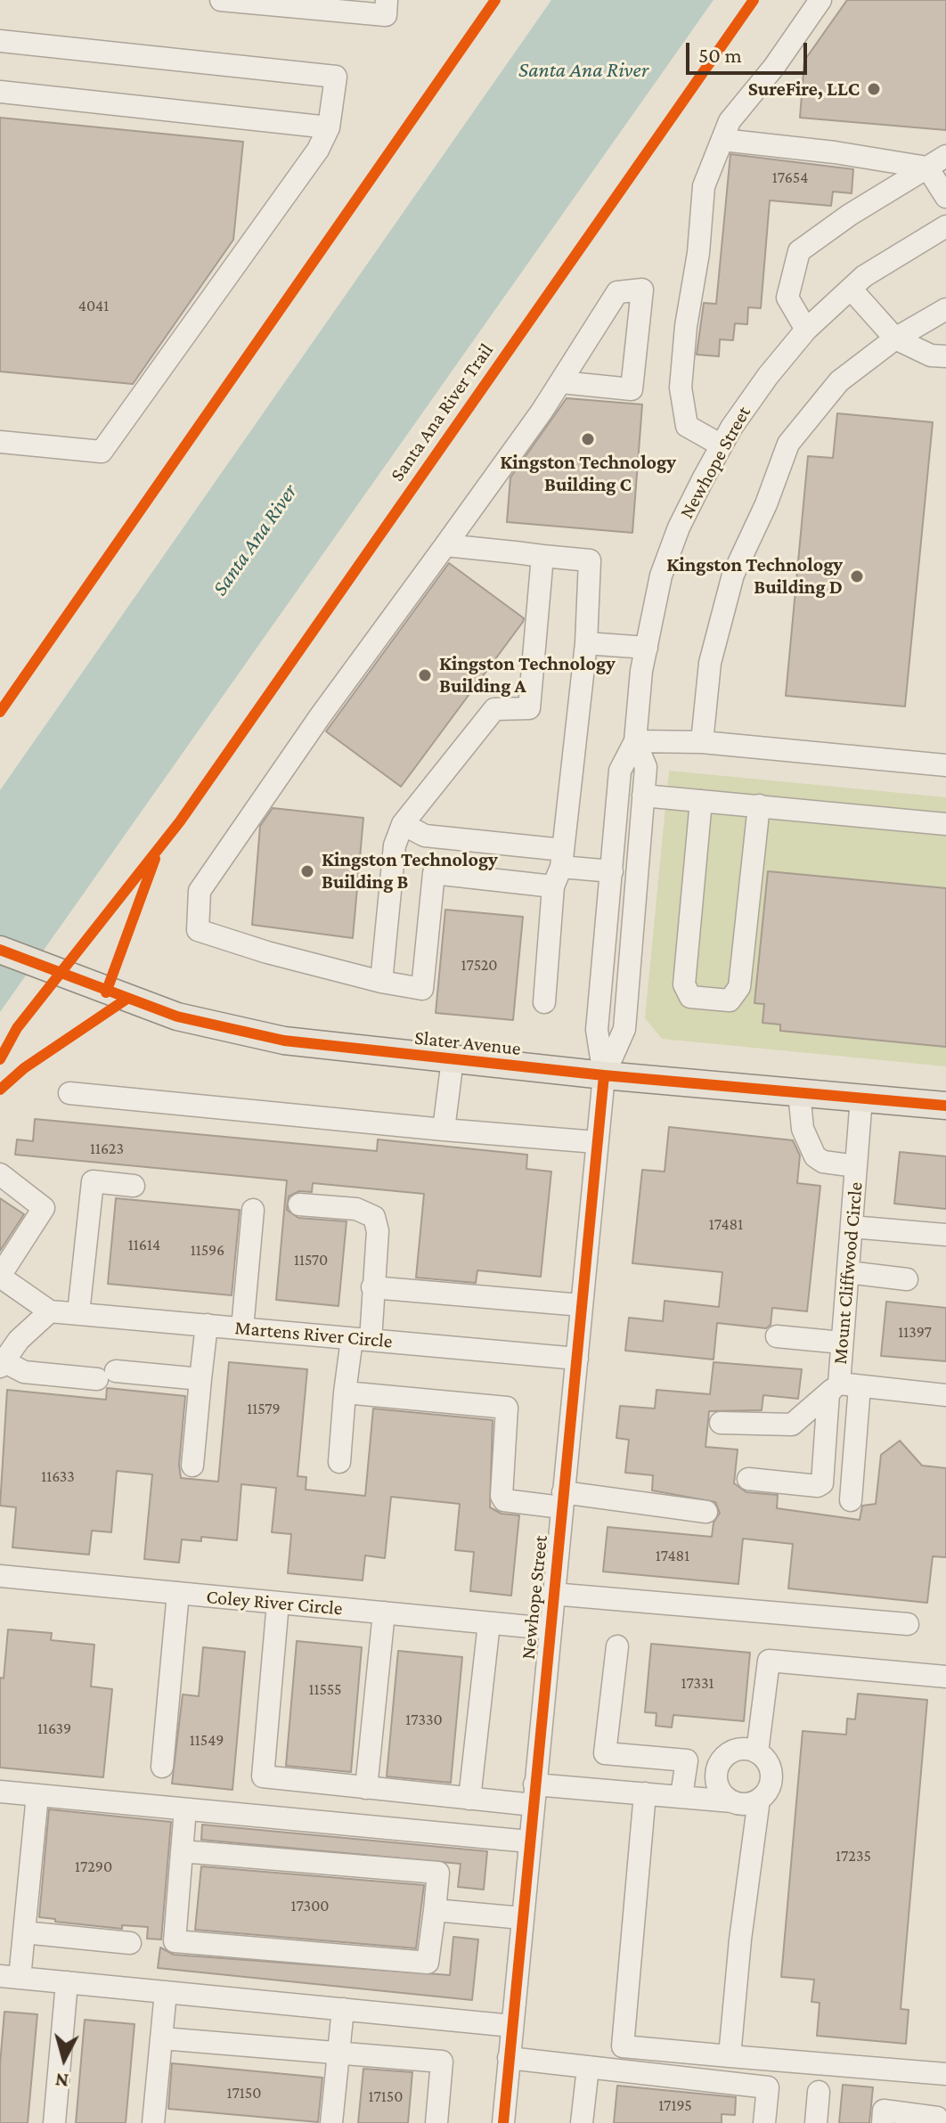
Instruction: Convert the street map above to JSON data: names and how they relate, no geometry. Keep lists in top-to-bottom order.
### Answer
{
  "streets": {
    "main road": ["Slater Avenue"],
    "street": [
      "Newhope Street",
      "Mount Cliffwood Circle",
      "Martens River Circle",
      "Coley River Circle"
    ],
    "cycle path": ["Santa Ana River Trail"]
  },
  "crossings": [
    ["Newhope Street", "Slater Avenue"],
    ["Newhope Street", "Martens River Circle"],
    ["Newhope Street", "Coley River Circle"],
    ["Slater Avenue", "Mount Cliffwood Circle"]
  ],
  "water": ["Santa Ana River"],
  "places": [
    "SureFire, LLC",
    "Kingston Technology Building C",
    "Kingston Technology Building D",
    "Kingston Technology Building A",
    "Kingston Technology Building B"
  ],
  "house_numbers": [
    "17654",
    "4041",
    "17520",
    "11623",
    "17481",
    "11614",
    "11596",
    "11570",
    "11397",
    "11579",
    "11633",
    "17481",
    "17331",
    "11555",
    "17330",
    "11639",
    "11549",
    "17235",
    "17290",
    "17300",
    "17150",
    "17150",
    "17195"
  ],
  "scale_bar": "50 m",
  "north": "bottom"
}
